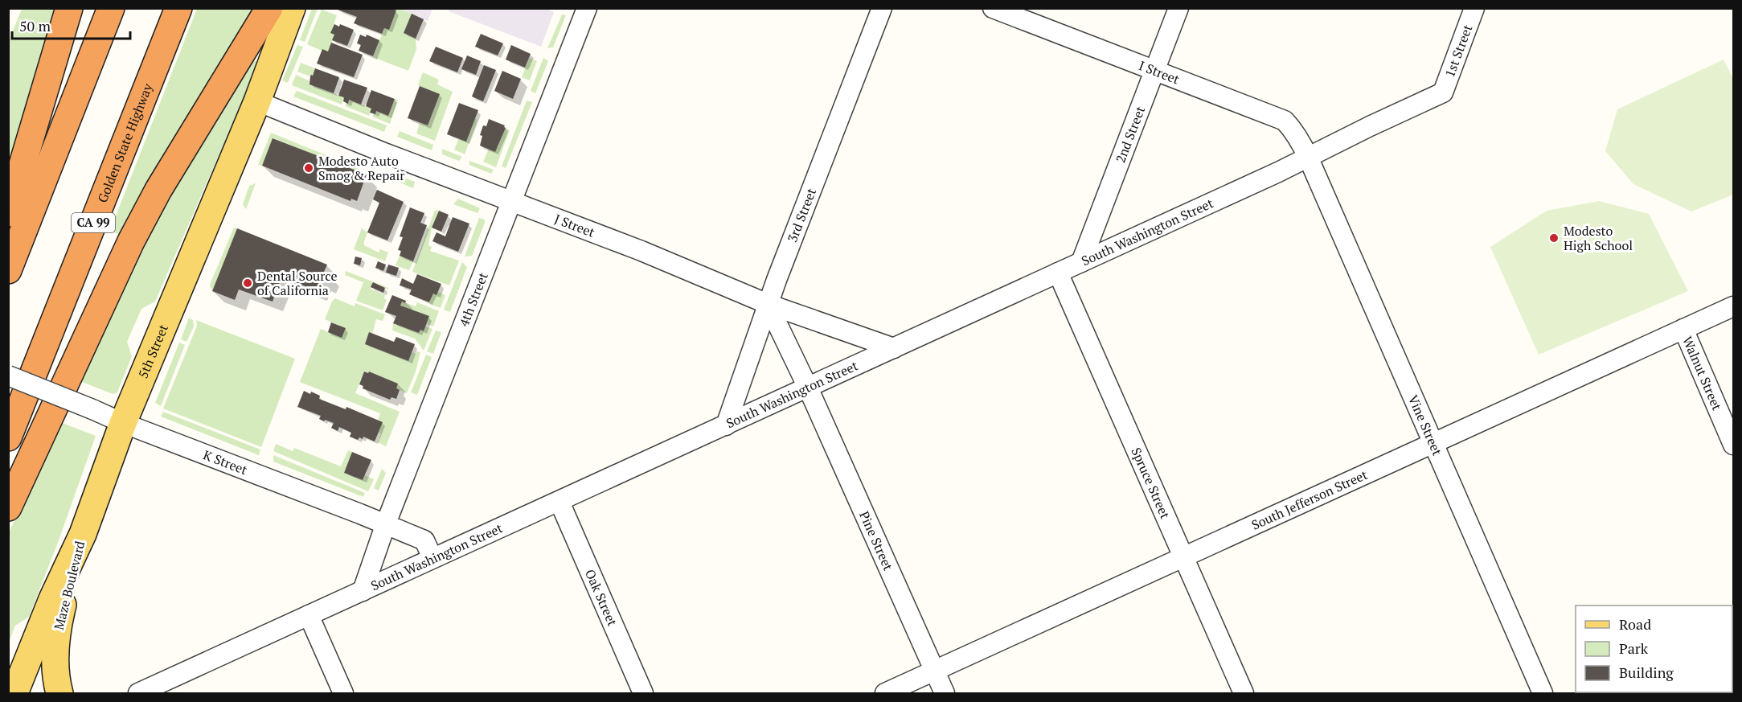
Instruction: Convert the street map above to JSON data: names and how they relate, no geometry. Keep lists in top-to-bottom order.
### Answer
{
  "streets": {
    "highway": ["Golden State Highway", "CA 99"],
    "main road": ["5th Street", "Maze Boulevard"],
    "street": [
      "1st Street",
      "I Street",
      "2nd Street",
      "3rd Street",
      "J Street",
      "South Washington Street",
      "4th Street",
      "Walnut Street",
      "Vine Street",
      "K Street",
      "Spruce Street",
      "South Jefferson Street",
      "Pine Street",
      "Oak Street"
    ]
  },
  "crossings": [
    ["1st Street", "South Washington Street"],
    ["I Street", "2nd Street"],
    ["I Street", "South Washington Street"],
    ["I Street", "Vine Street"],
    ["2nd Street", "South Washington Street"],
    ["3rd Street", "J Street"],
    ["3rd Street", "South Washington Street"],
    ["3rd Street", "Pine Street"],
    ["J Street", "South Washington Street"],
    ["J Street", "4th Street"],
    ["J Street", "5th Street"],
    ["J Street", "Pine Street"],
    ["South Washington Street", "4th Street"],
    ["South Washington Street", "Vine Street"],
    ["South Washington Street", "K Street"],
    ["South Washington Street", "Spruce Street"],
    ["South Washington Street", "Pine Street"],
    ["South Washington Street", "Oak Street"],
    ["4th Street", "K Street"],
    ["5th Street", "K Street"],
    ["5th Street", "Maze Boulevard"],
    ["Walnut Street", "South Jefferson Street"],
    ["Vine Street", "South Jefferson Street"],
    ["Spruce Street", "South Jefferson Street"],
    ["South Jefferson Street", "Pine Street"]
  ],
  "places": ["Modesto Auto Smog & Repair", "Modesto High School", "Dental Source of California"],
  "legend": ["Road", "Park", "Building"],
  "scale_bar": "50 m"
}
